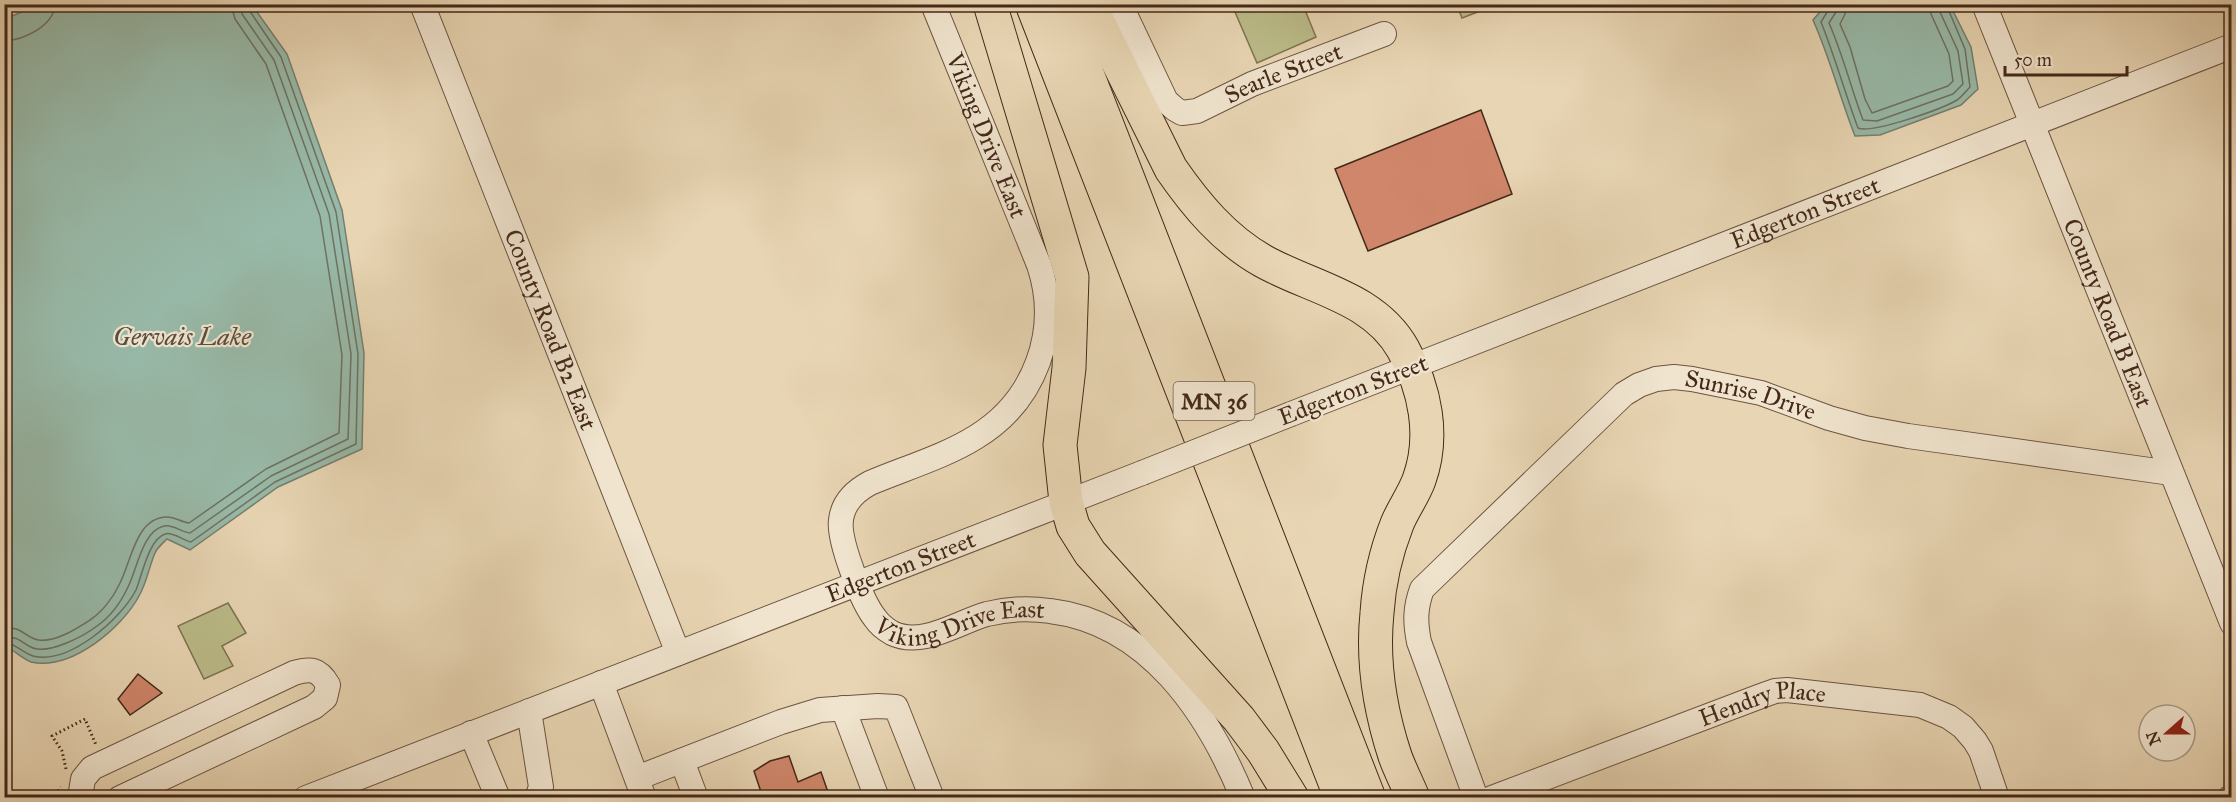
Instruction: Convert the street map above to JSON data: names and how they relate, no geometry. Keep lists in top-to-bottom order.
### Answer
{
  "streets": {
    "highway": ["MN 36"],
    "street": [
      "Searle Street",
      "Viking Drive East",
      "Edgerton Street",
      "County Road B East",
      "County Road B2 East",
      "Sunrise Drive",
      "Hendry Place"
    ]
  },
  "crossings": [
    ["Viking Drive East", "Edgerton Street"],
    ["Edgerton Street", "County Road B East"],
    ["Edgerton Street", "County Road B2 East"],
    ["County Road B East", "Sunrise Drive"]
  ],
  "water": ["Gervais Lake"],
  "scale_bar": "50 m",
  "north": "left"
}
